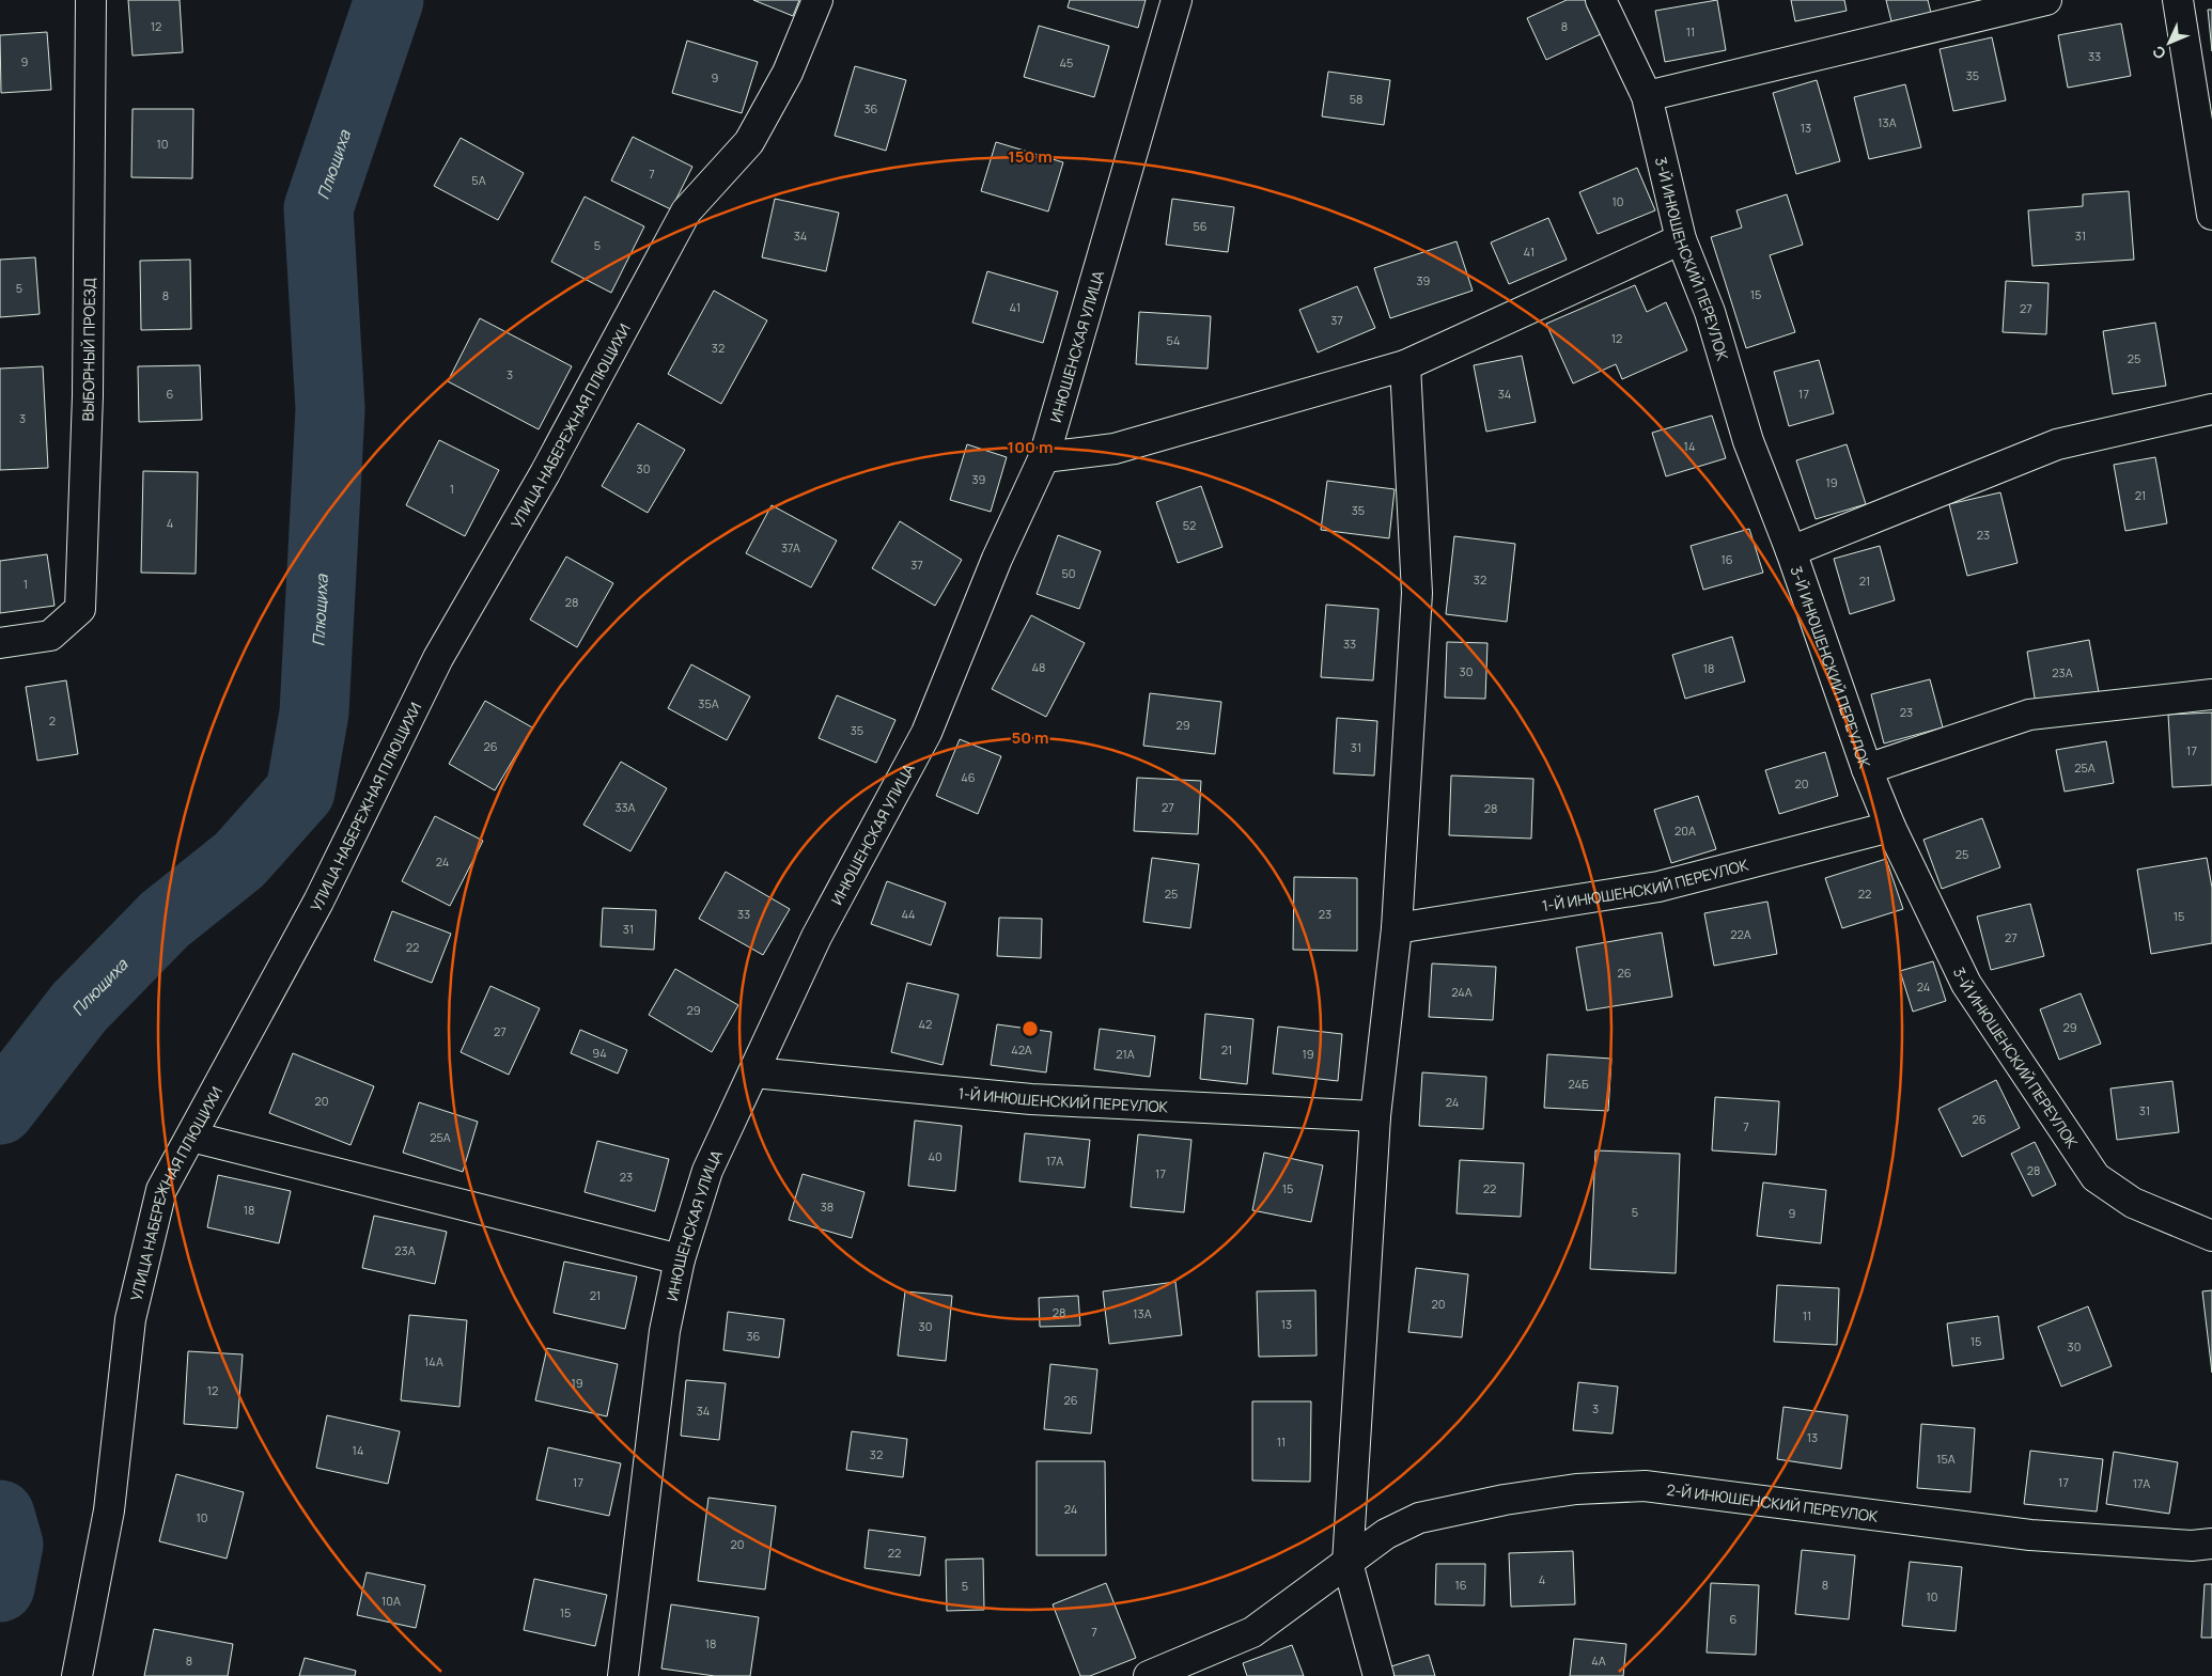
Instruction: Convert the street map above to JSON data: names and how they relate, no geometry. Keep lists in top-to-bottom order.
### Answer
{
  "streets": {
    "street": [
      "3-Й ИНЮШЕНСКИЙ ПЕРЕУЛОК",
      "ИНЮШЕНСКАЯ УЛИЦА",
      "ВЫБОРНЫЙ ПРОЕЗД",
      "УЛИЦА НАБЕРЕЖНАЯ ПЛЮЩИХИ",
      "1-Й ИНЮШЕНСКИЙ ПЕРЕУЛОК",
      "2-Й ИНЮШЕНСКИЙ ПЕРЕУЛОК"
    ]
  },
  "crossings": [
    ["3-Й ИНЮШЕНСКИЙ ПЕРЕУЛОК", "1-Й ИНЮШЕНСКИЙ ПЕРЕУЛОК"],
    ["ИНЮШЕНСКАЯ УЛИЦА", "1-Й ИНЮШЕНСКИЙ ПЕРЕУЛОК"]
  ],
  "water": ["Плющиха"],
  "house_numbers": [
    "12",
    "8",
    "11",
    "33",
    "9",
    "45",
    "35",
    "9",
    "58",
    "36",
    "13А",
    "13",
    "10",
    "7",
    "5А",
    "10",
    "56",
    "34",
    "31",
    "5",
    "41",
    "39",
    "5",
    "15",
    "8",
    "41",
    "27",
    "37",
    "12",
    "54",
    "32",
    "25",
    "3",
    "6",
    "34",
    "17",
    "3",
    "14",
    "30",
    "39",
    "19",
    "1",
    "21",
    "35",
    "4",
    "52",
    "23",
    "37А",
    "16",
    "37",
    "50",
    "32",
    "21",
    "1",
    "28",
    "33",
    "48",
    "18",
    "30",
    "23А",
    "35А",
    "23",
    "2",
    "29",
    "35",
    "26",
    "31",
    "17",
    "25А",
    "46",
    "20",
    "33А",
    "27",
    "28",
    "20А",
    "25",
    "24",
    "25",
    "22",
    "33",
    "44",
    "23",
    "15",
    "31",
    "22А",
    "27",
    "22",
    "26",
    "24",
    "24А",
    "29",
    "42",
    "29",
    "27",
    "42А",
    "21",
    "94",
    "21А",
    "19",
    "24Б",
    "20",
    "24",
    "31",
    "26",
    "7",
    "25А",
    "40",
    "17А",
    "28",
    "17",
    "23",
    "15",
    "22",
    "38",
    "18",
    "5",
    "9",
    "23А",
    "21",
    "20",
    "28",
    "13А",
    "11",
    "13",
    "30",
    "36",
    "15",
    "30",
    "14А",
    "19",
    "12",
    "26",
    "3",
    "34",
    "13",
    "11",
    "14",
    "32",
    "15А",
    "17",
    "17",
    "17А",
    "24",
    "10",
    "20",
    "22",
    "4",
    "16",
    "8",
    "5",
    "10",
    "10А",
    "15",
    "6",
    "7",
    "18",
    "8",
    "4А"
  ],
  "north": "bottom left",
  "rings": ["150 m", "100 m", "50 m"]
}
